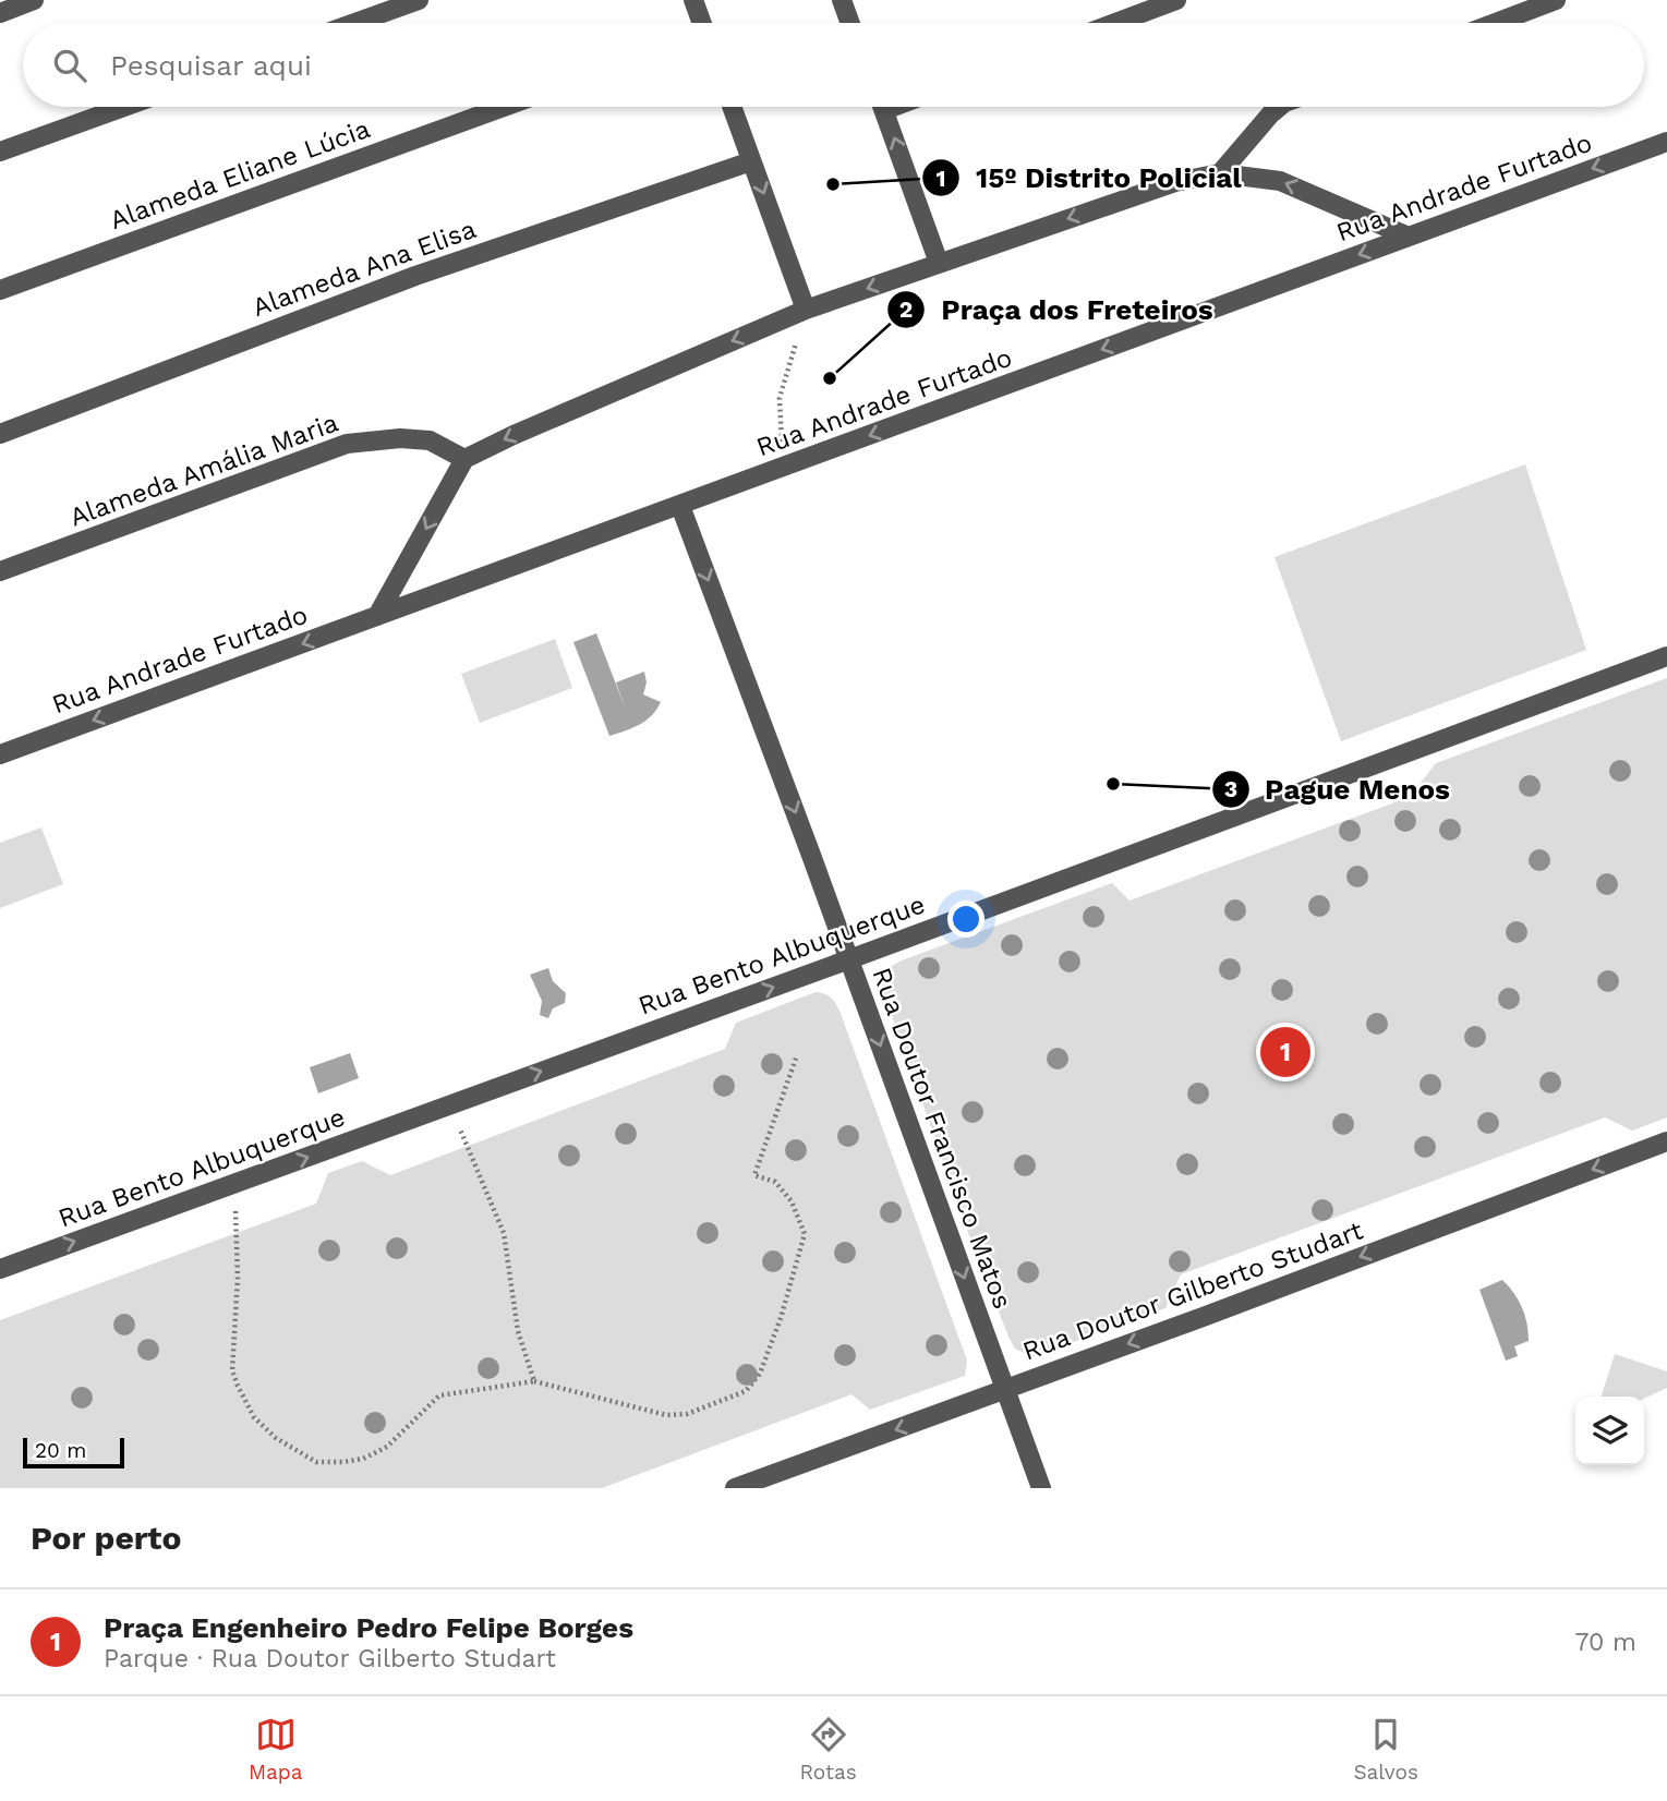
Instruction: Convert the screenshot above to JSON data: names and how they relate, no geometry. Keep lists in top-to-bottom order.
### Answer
{
  "streets": {
    "street": [
      "Alameda Eliane Lúcia",
      "Rua Andrade Furtado",
      "Alameda Ana Elisa",
      "Alameda Amália Maria",
      "Rua Bento Albuquerque",
      "Rua Doutor Francisco Matos",
      "Rua Doutor Gilberto Studart"
    ]
  },
  "crossings": [
    ["Rua Andrade Furtado", "Rua Doutor Francisco Matos"],
    ["Rua Bento Albuquerque", "Rua Doutor Francisco Matos"],
    ["Rua Doutor Francisco Matos", "Rua Doutor Gilberto Studart"]
  ],
  "one_way": ["Rua Bento Albuquerque", "Rua Doutor Francisco Matos", "Rua Doutor Gilberto Studart"],
  "places": ["15º Distrito Policial", "Praça dos Freteiros", "Pague Menos"],
  "scale_bar": "20 m",
  "page": {
    "search": "Pesquisar aqui",
    "pins": "1",
    "scale": "20 m",
    "heading": "Por perto",
    "list": [
      {
        "mark": "1",
        "name": "Praça Engenheiro Pedro Felipe Borges",
        "note": "Parque · Rua Doutor Gilberto Studart",
        "value": "70 m"
      }
    ],
    "nav": ["Mapa", "Rotas", "Salvos"]
  }
}
